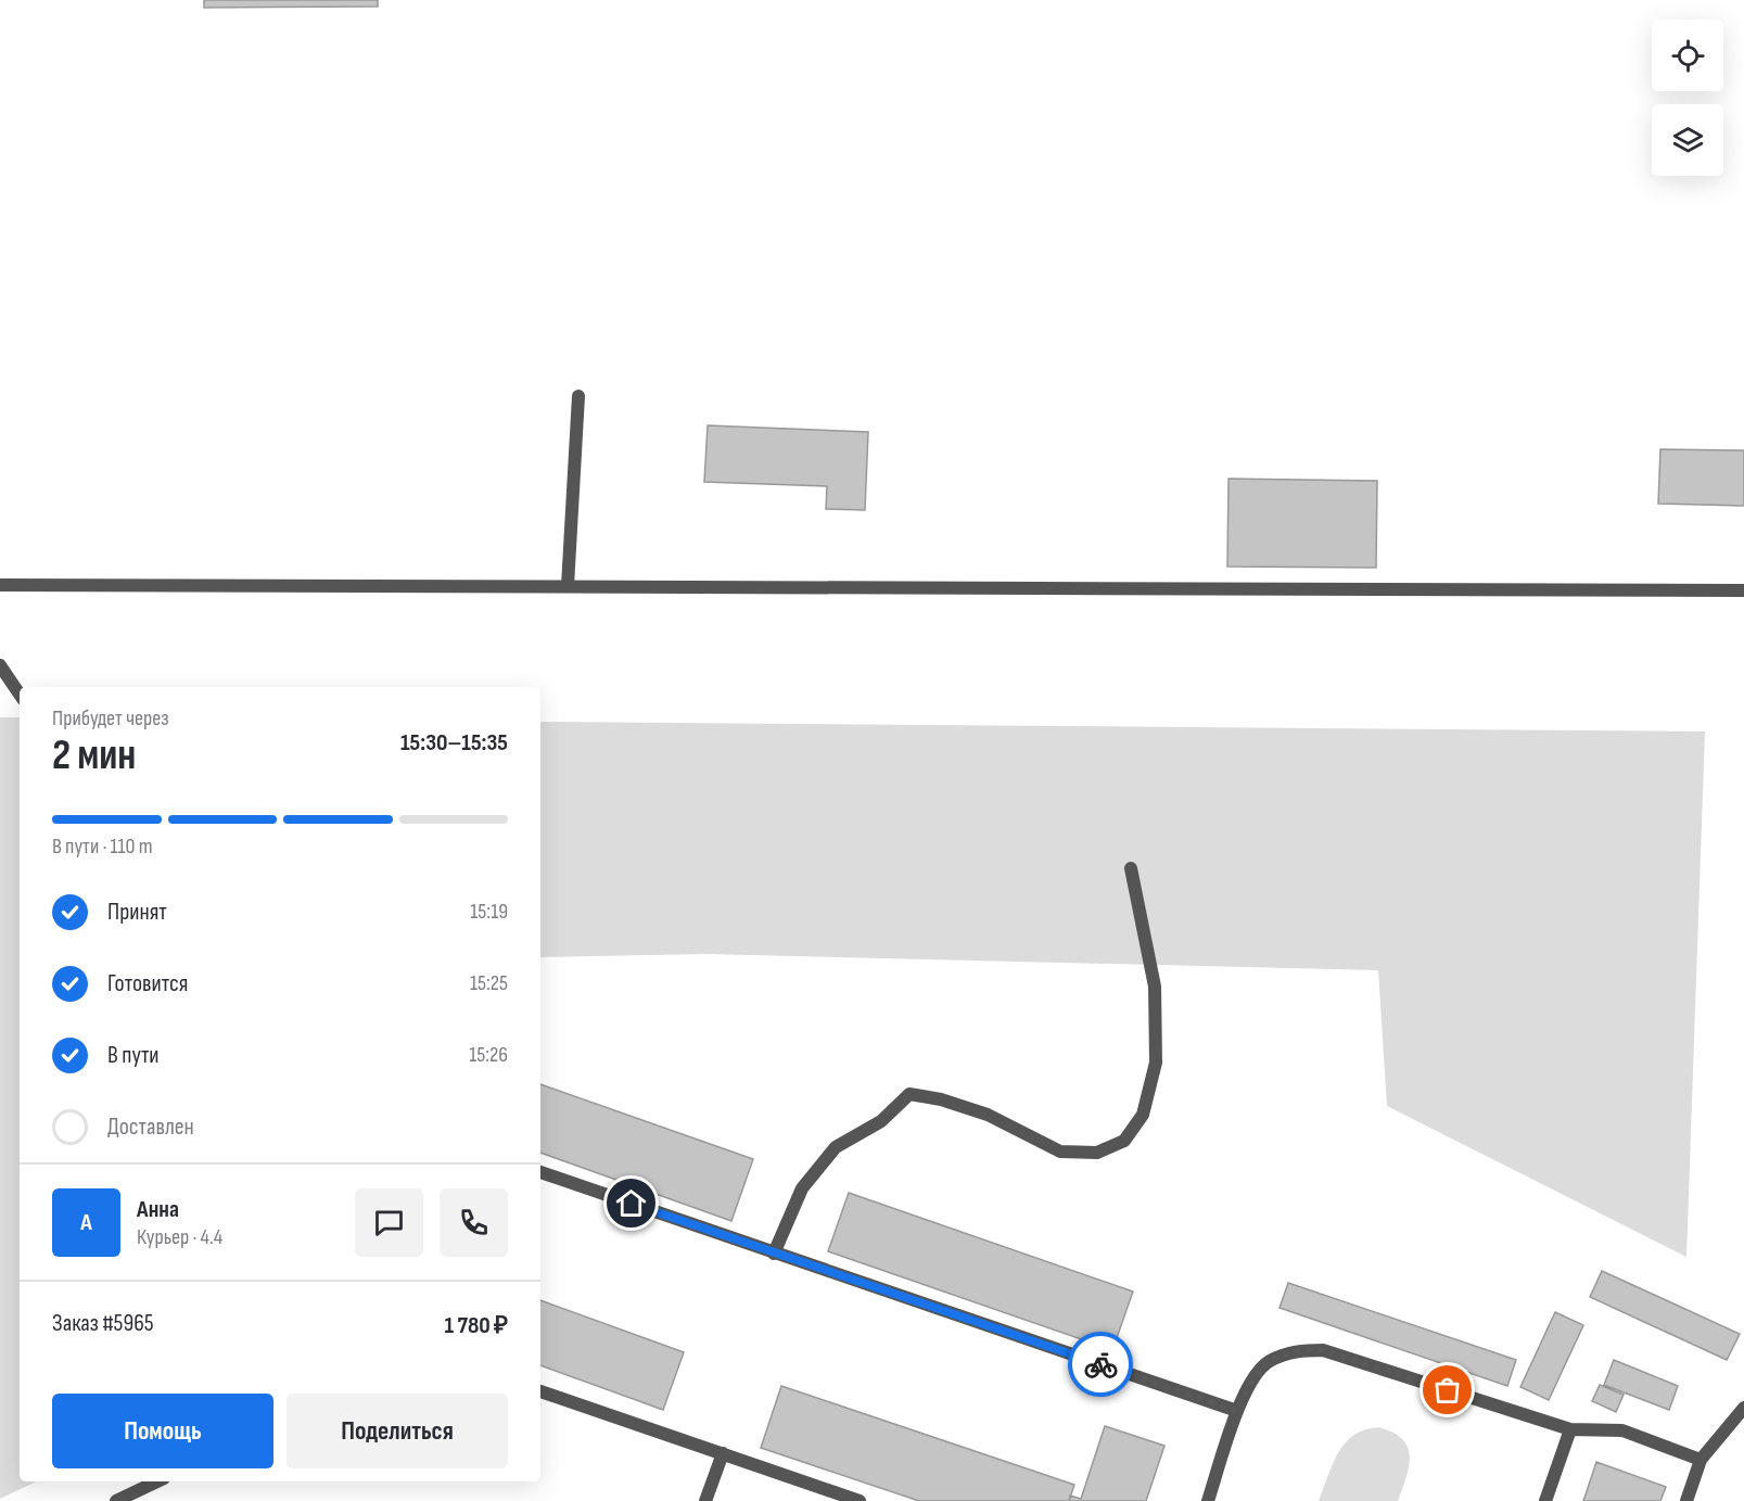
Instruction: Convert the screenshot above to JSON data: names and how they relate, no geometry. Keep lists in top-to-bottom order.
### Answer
{
  "page": {
    "heading": ["2 мин", "Прибудет через", "15:30–15:35"],
    "panel": [
      "Анна",
      "Курьер · 4.4",
      "Заказ #5965",
      "1 780 ₽"
    ],
    "bar": "В пути · 110 m",
    "list": [
      ["Принят", "15:19"],
      ["Готовится", "15:25"],
      ["В пути", "15:26"],
      "Доставлен"
    ],
    "round": "А",
    "buttons": ["Помощь", "Поделиться"]
  }
}
